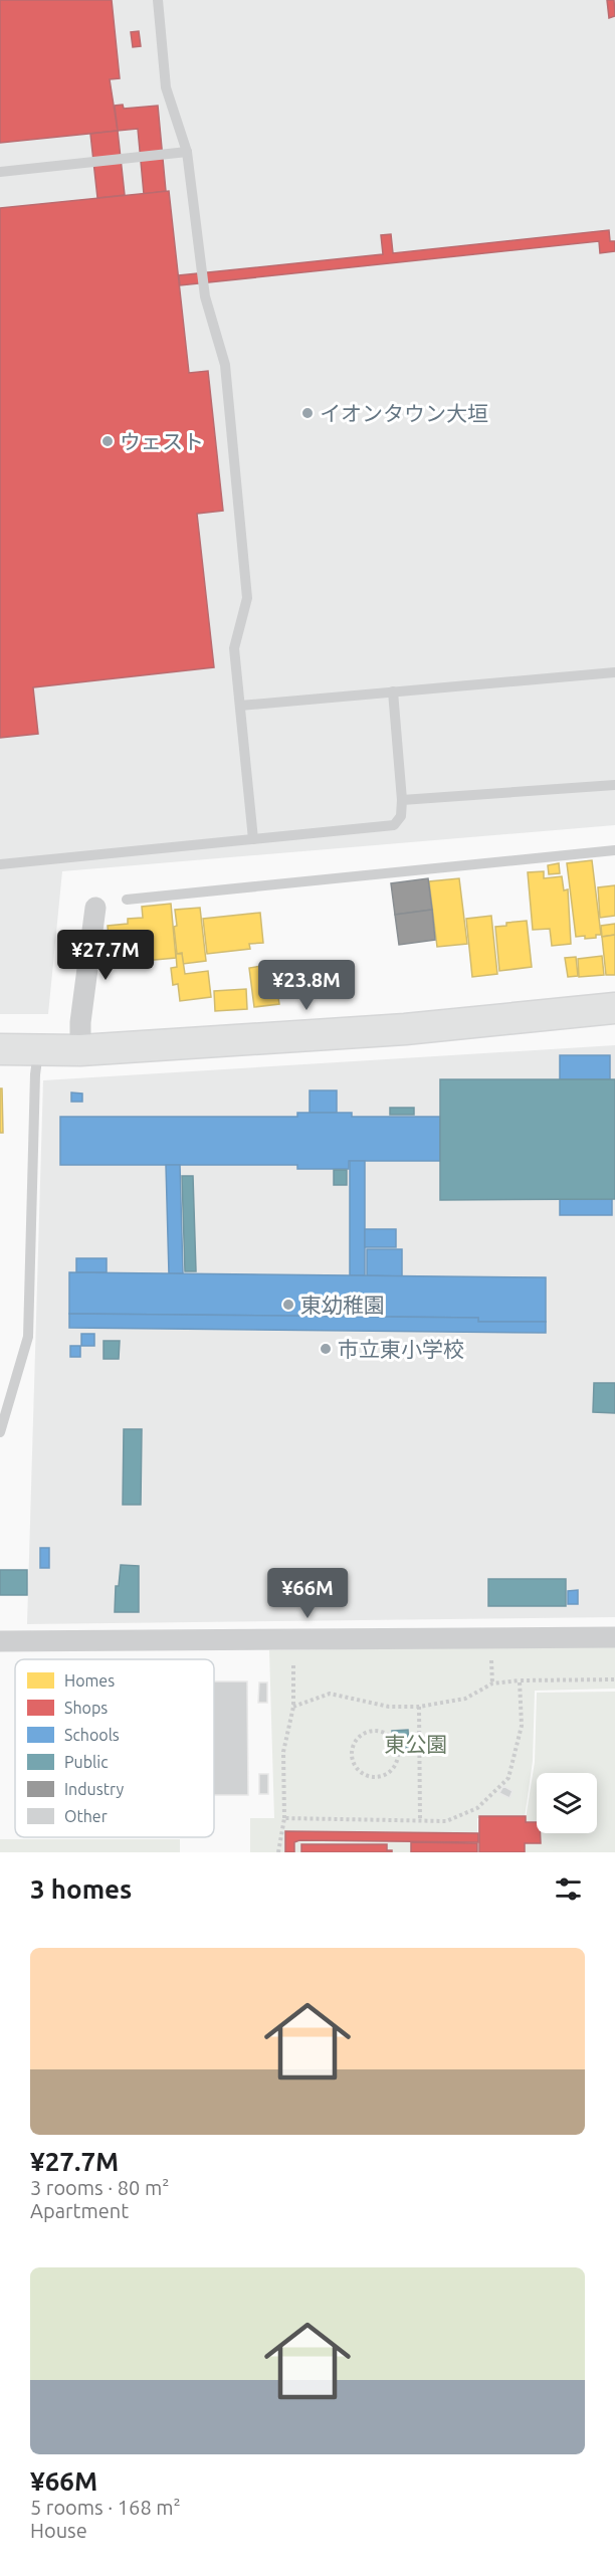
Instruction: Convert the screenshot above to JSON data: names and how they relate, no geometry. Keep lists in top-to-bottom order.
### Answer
{
  "parks": ["東公園"],
  "places": [
    "イオンタウン大垣",
    "ウェスト",
    "東幼稚園",
    "市立東小学校"
  ],
  "legend": [
    "Homes",
    "Shops",
    "Schools",
    "Public",
    "Industry",
    "Other"
  ],
  "page": {
    "price": ["¥27.7M", "¥23.8M", "¥66M"],
    "heading": "3 homes",
    "list": [
      {
        "name": "¥27.7M",
        "note": "3 rooms · 80 m² · Apartment"
      },
      {
        "name": "¥66M",
        "note": "5 rooms · 168 m² · House"
      }
    ]
  }
}
